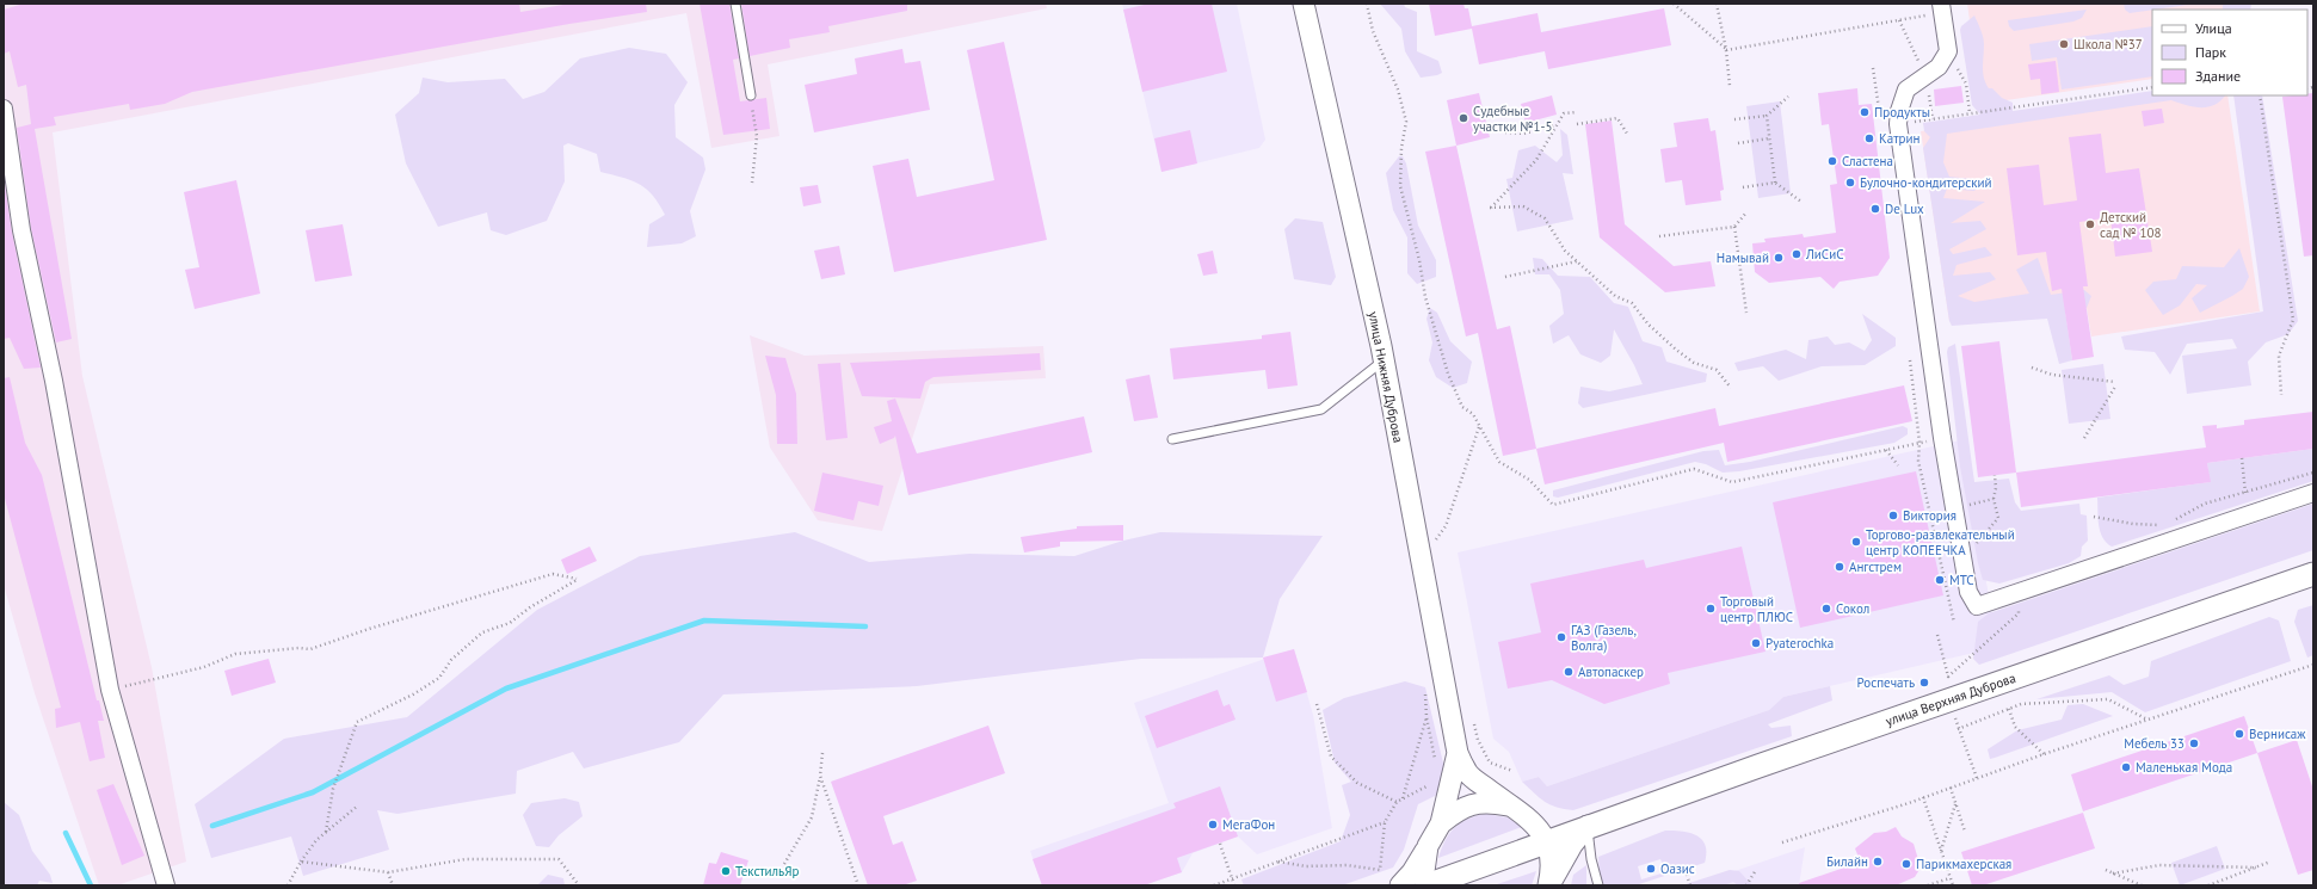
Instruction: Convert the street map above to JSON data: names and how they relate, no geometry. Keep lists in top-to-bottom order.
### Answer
{
  "streets": {
    "main road": ["улица Верхняя Дуброва"],
    "street": ["улица Нижняя Дуброва"]
  },
  "crossings": [
    ["улица Нижняя Дуброва", "улица Верхняя Дуброва"]
  ],
  "places": [
    "Школа №37",
    "Продукты",
    "Судебные участки №1-5",
    "Катрин",
    "Сластена",
    "Булочно-кондитерский",
    "De Lux",
    "Детский сад № 108",
    "ЛиСиС",
    "Намывай",
    "Виктория",
    "Торгово-развлекательный центр КОПЕЕЧКА",
    "Ангстрем",
    "МТС",
    "Торговый центр ПЛЮС",
    "Сокол",
    "ГАЗ (Газель, Волга)",
    "Pyaterochka",
    "Автопаскер",
    "Роспечать",
    "Вернисаж",
    "Мебель 33",
    "Маленькая Мода",
    "МегаФон",
    "Билайн",
    "Парикмахерская",
    "Оазис",
    "ТекстильЯр"
  ],
  "legend": ["Улица", "Парк", "Здание"]
}
